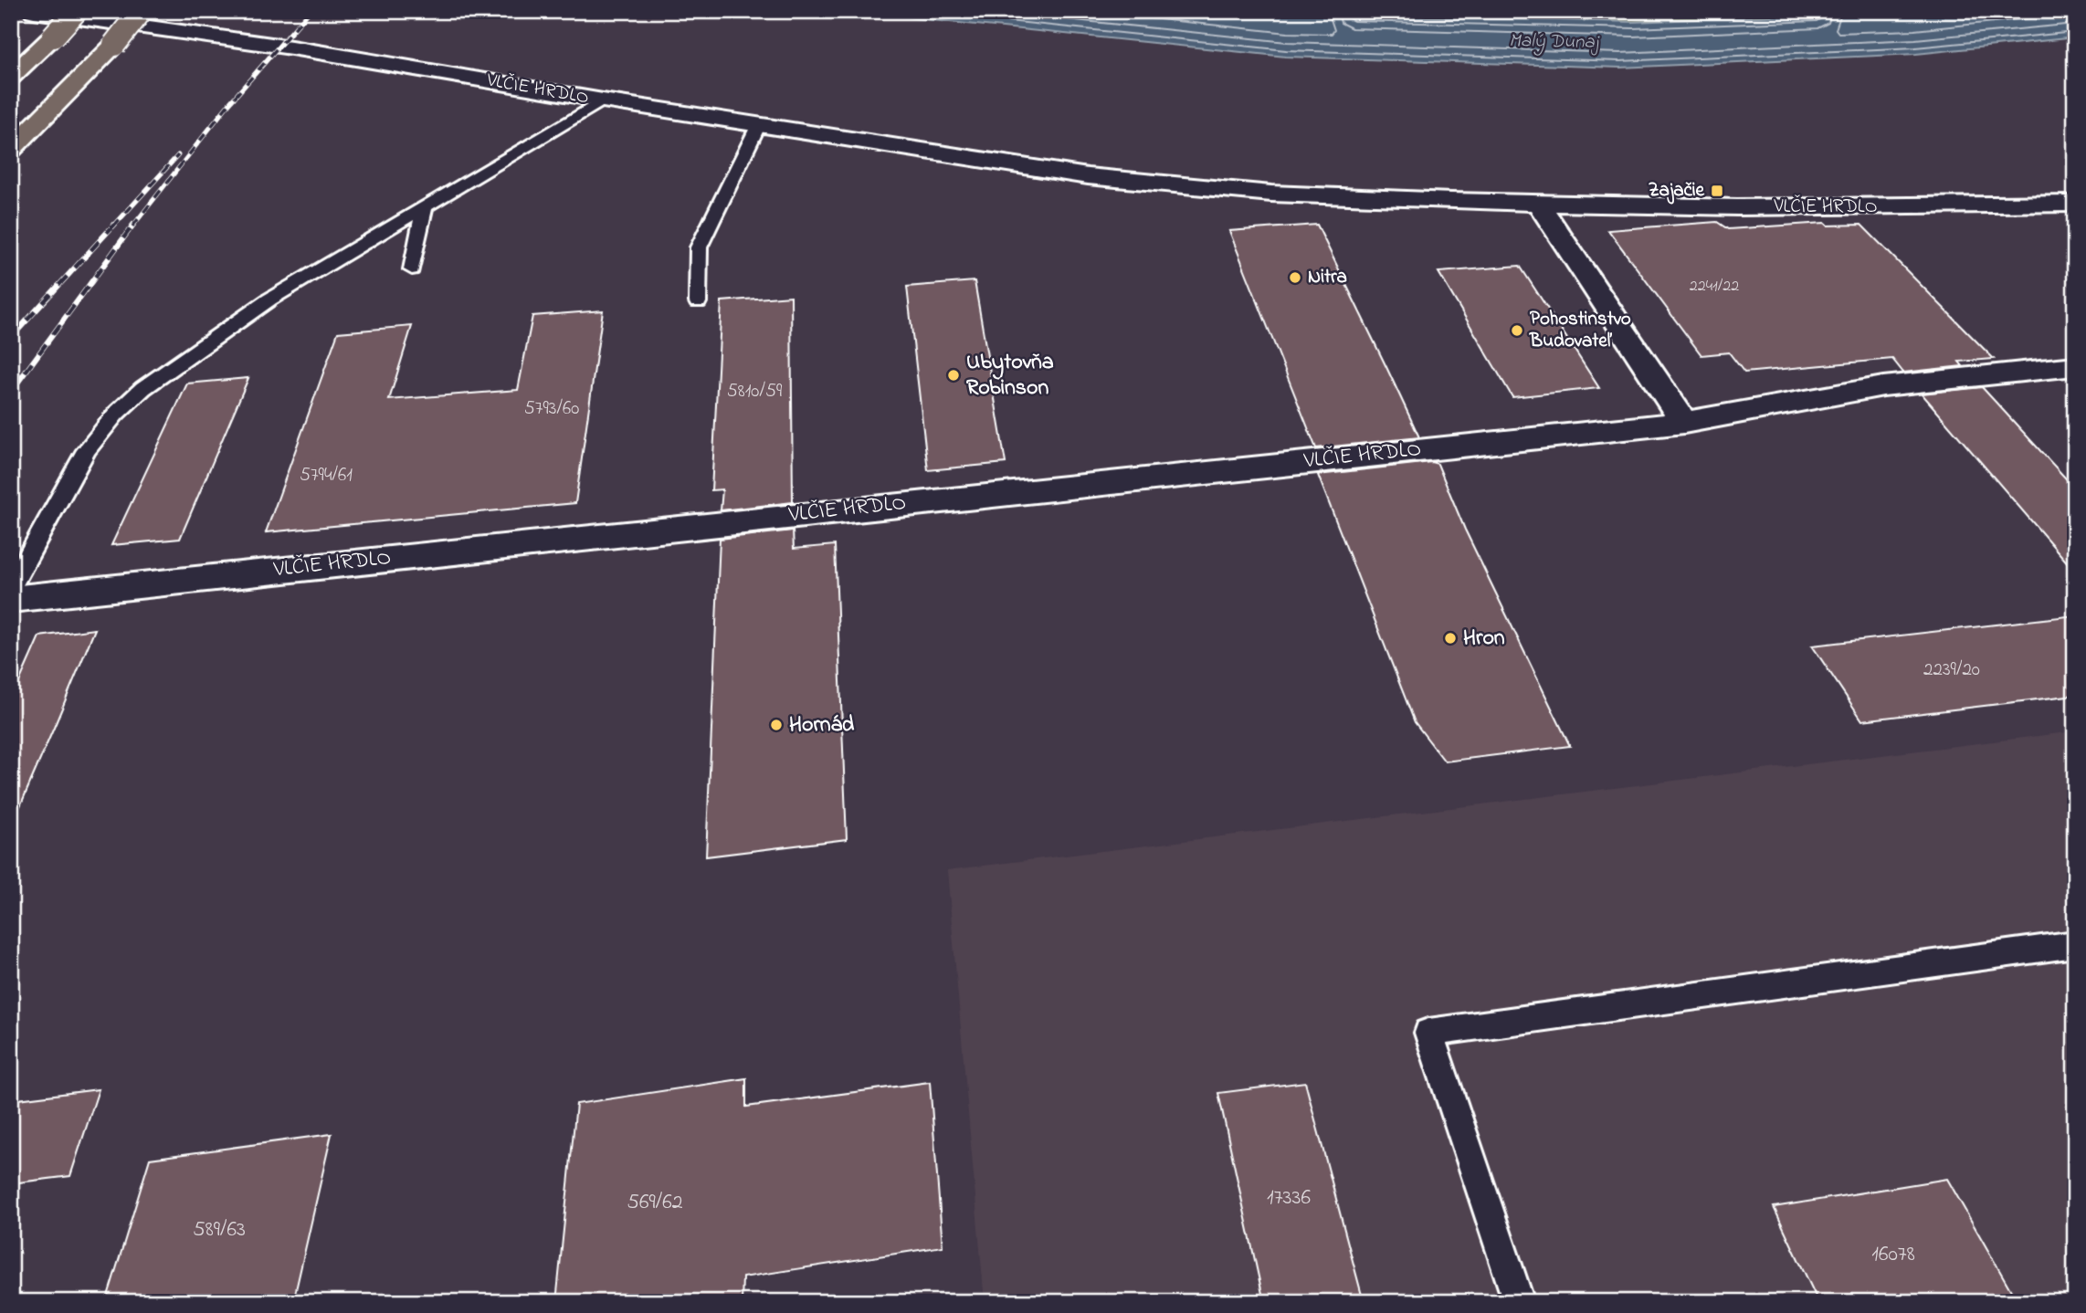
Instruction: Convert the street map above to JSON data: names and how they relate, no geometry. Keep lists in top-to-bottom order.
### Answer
{
  "streets": {
    "street": ["VLČIE HRDLO"]
  },
  "water": ["Malý Dunaj"],
  "places": {
    "transit": ["Zajačie"],
    "other": [
      "Nitra",
      "Pohostinstvo Budovateľ",
      "Ubytovňa Robinson",
      "Hron",
      "Hornád"
    ]
  },
  "house_numbers": [
    "2241/22",
    "5810/59",
    "5793/60",
    "5794/61",
    "2239/20",
    "17336",
    "569/62",
    "589/63",
    "16078"
  ]
}
